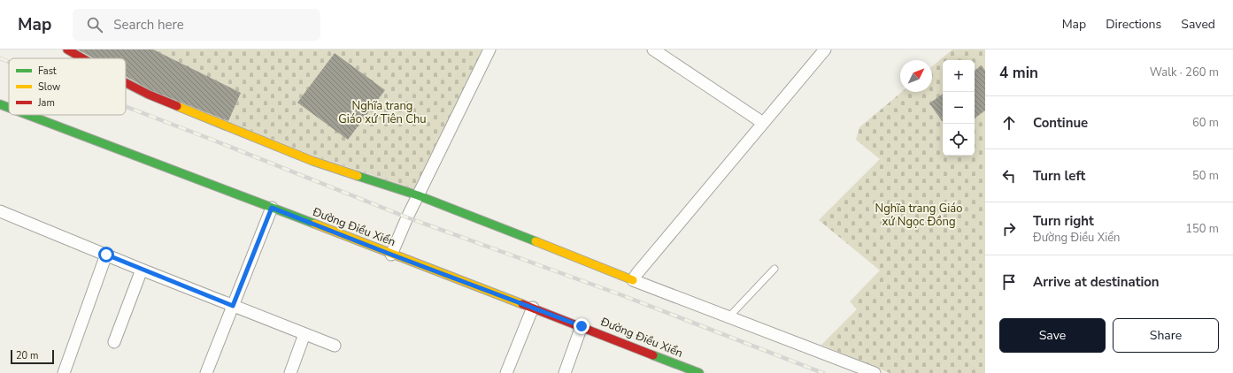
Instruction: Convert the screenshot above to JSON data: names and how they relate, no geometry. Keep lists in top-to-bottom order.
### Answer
{
  "streets": {
    "street": ["Đường Điều Xiển"]
  },
  "parks": ["Nghĩa trang Giáo xứ Tiên Chu", "Nghĩa trang Giáo xứ Ngọc Đồng"],
  "legend": ["Fast", "Slow", "Jam"],
  "scale_bar": "20 m",
  "north": "top right",
  "page": {
    "header": "Map",
    "search": "Search here",
    "nav": ["Map", "Directions", "Saved"],
    "heading": ["4 min", "Walk · 260 m"],
    "map_buttons": ["+", "−"],
    "list": [
      ["Continue", "60 m"],
      ["Turn left", "50 m"],
      ["Turn right", "Đường Điều Xiển", "150 m"],
      "Arrive at destination"
    ],
    "buttons": ["Save", "Share"],
    "scale": "20 m"
  }
}
